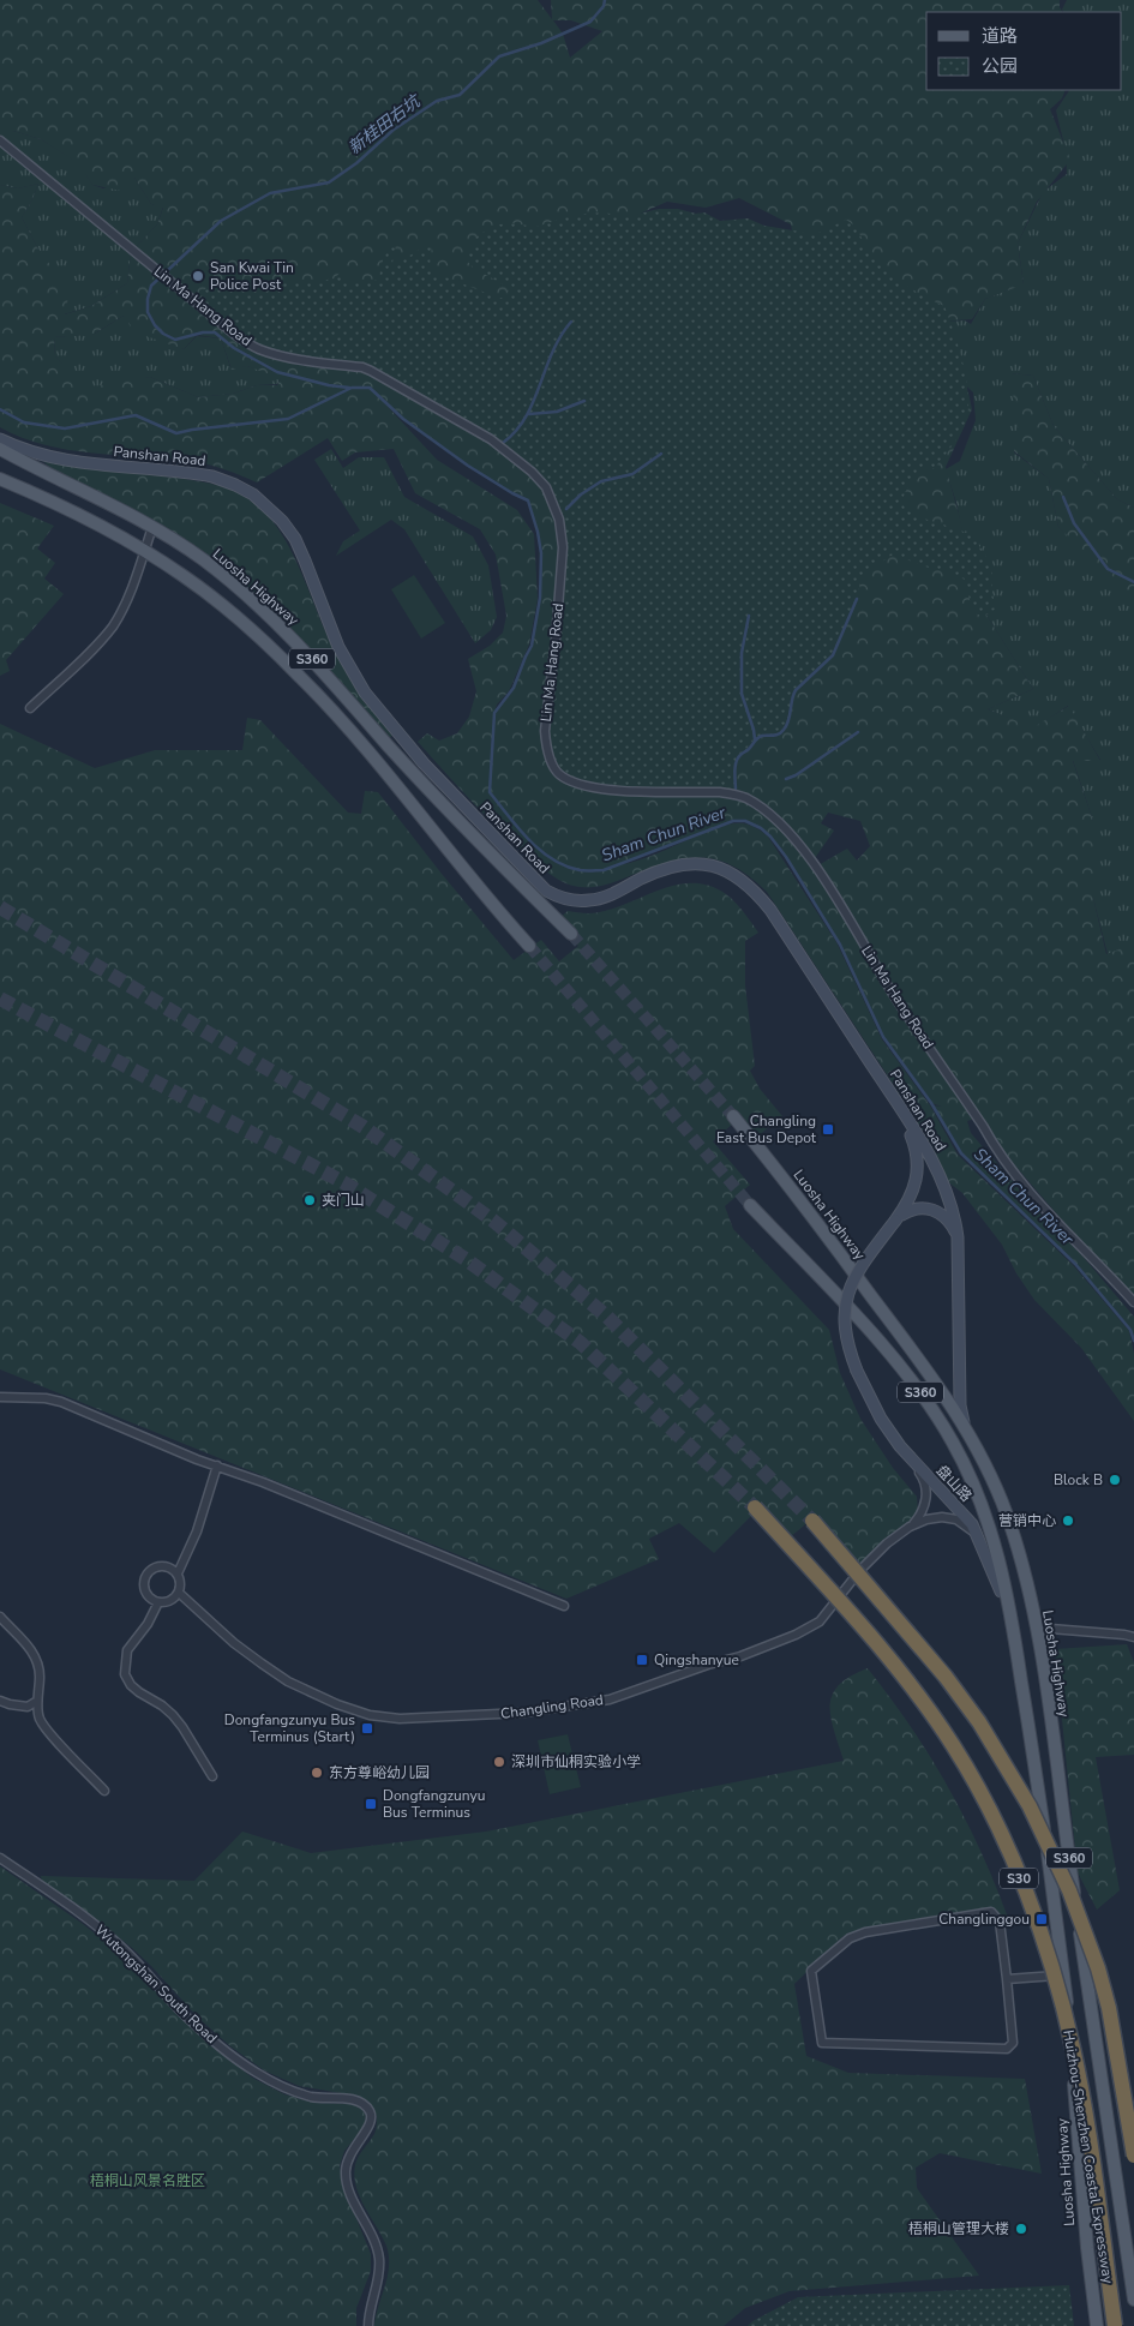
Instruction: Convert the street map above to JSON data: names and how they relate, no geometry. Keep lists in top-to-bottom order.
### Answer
{
  "streets": {
    "highway": ["S30", "Huizhou-Shenzhen Coastal Expressway"],
    "main road": [
      "Panshan Road",
      "Luosha Highway",
      "S360",
      "盘山路"
    ],
    "street": ["Lin Ma Hang Road", "Changling Road", "Wutongshan South Road"]
  },
  "crossings": [
    ["Panshan Road", "Luosha Highway"],
    ["Luosha Highway", "盘山路"]
  ],
  "water": ["新桂田右坑", "Sham Chun River"],
  "parks": ["梧桐山风景名胜区"],
  "places": {
    "other": [
      "San Kwai Tin Police Post",
      "夹门山",
      "Block B",
      "营销中心",
      "深圳市仙桐实验小学",
      "东方尊峪幼儿园",
      "梧桐山管理大楼"
    ],
    "transit": [
      "Changling East Bus Depot",
      "Qingshanyue",
      "Dongfangzunyu Bus Terminus (Start)",
      "Dongfangzunyu Bus Terminus",
      "Changlinggou"
    ]
  },
  "legend": ["道路", "公园"]
}
